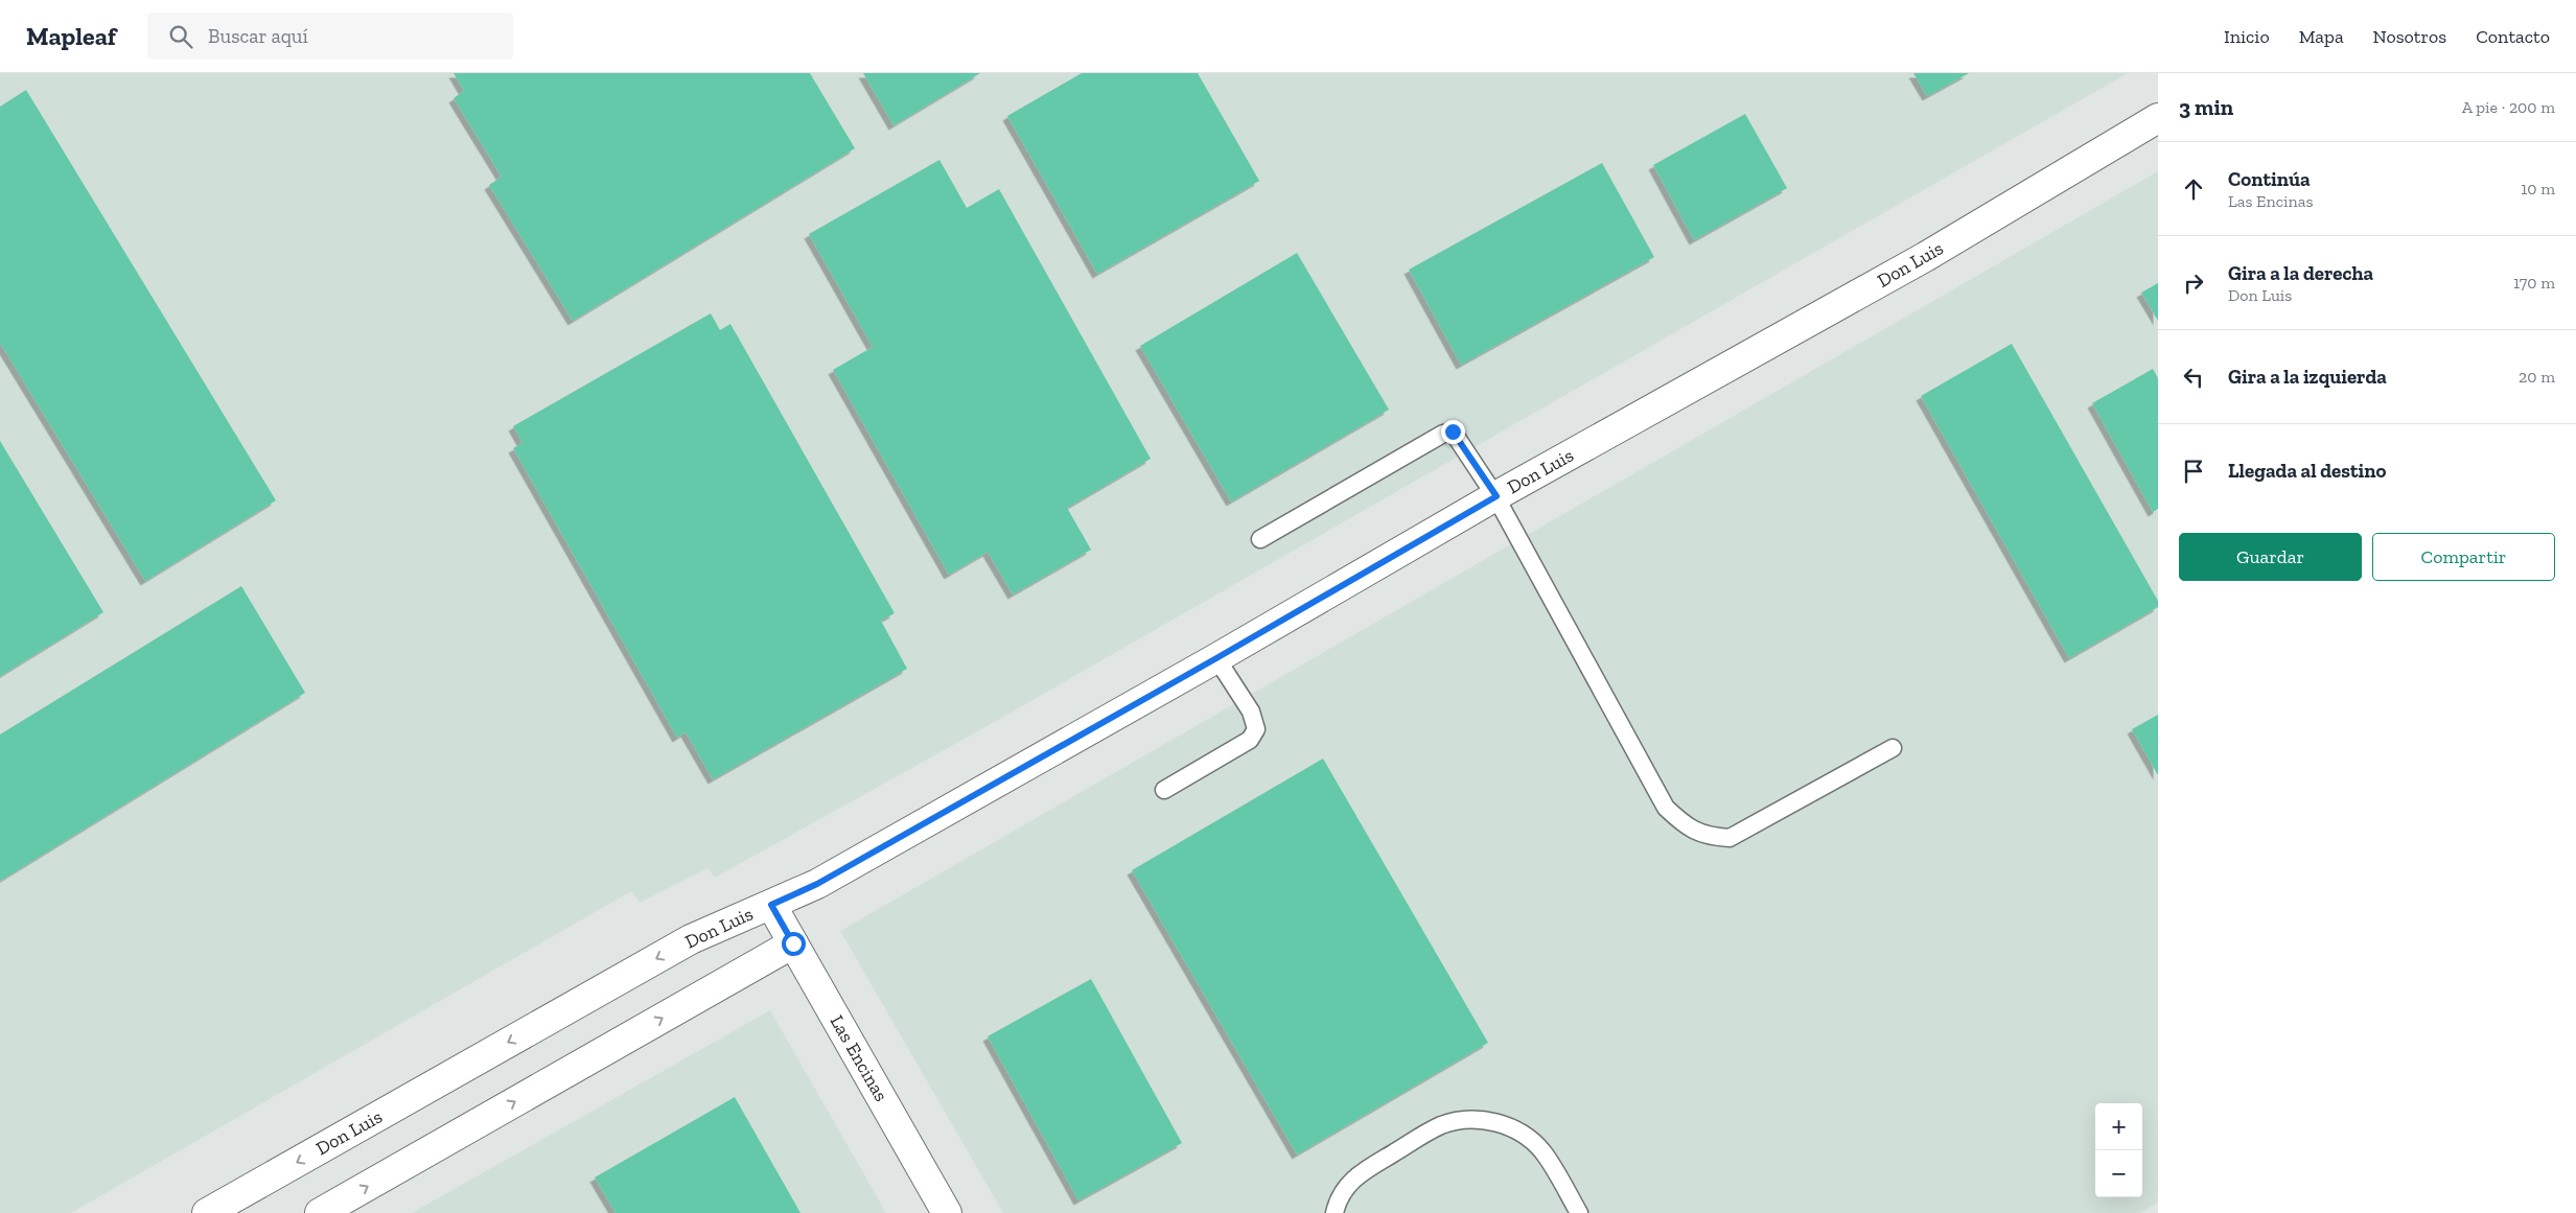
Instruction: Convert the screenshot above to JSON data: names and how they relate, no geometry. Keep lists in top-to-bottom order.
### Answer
{
  "streets": {
    "street": ["Don Luis", "Las Encinas"]
  },
  "crossings": [
    ["Don Luis", "Las Encinas"]
  ],
  "page": {
    "header": "Mapleaf",
    "search": "Buscar aquí",
    "nav": [
      "Inicio",
      "Mapa",
      "Nosotros",
      "Contacto"
    ],
    "heading": ["3 min", "A pie · 200 m"],
    "list": [
      ["Continúa", "Las Encinas", "10 m"],
      ["Gira a la derecha", "Don Luis", "170 m"],
      ["Gira a la izquierda", "20 m"],
      "Llegada al destino"
    ],
    "buttons": ["Guardar", "Compartir"],
    "map_buttons": ["+", "−"]
  }
}
